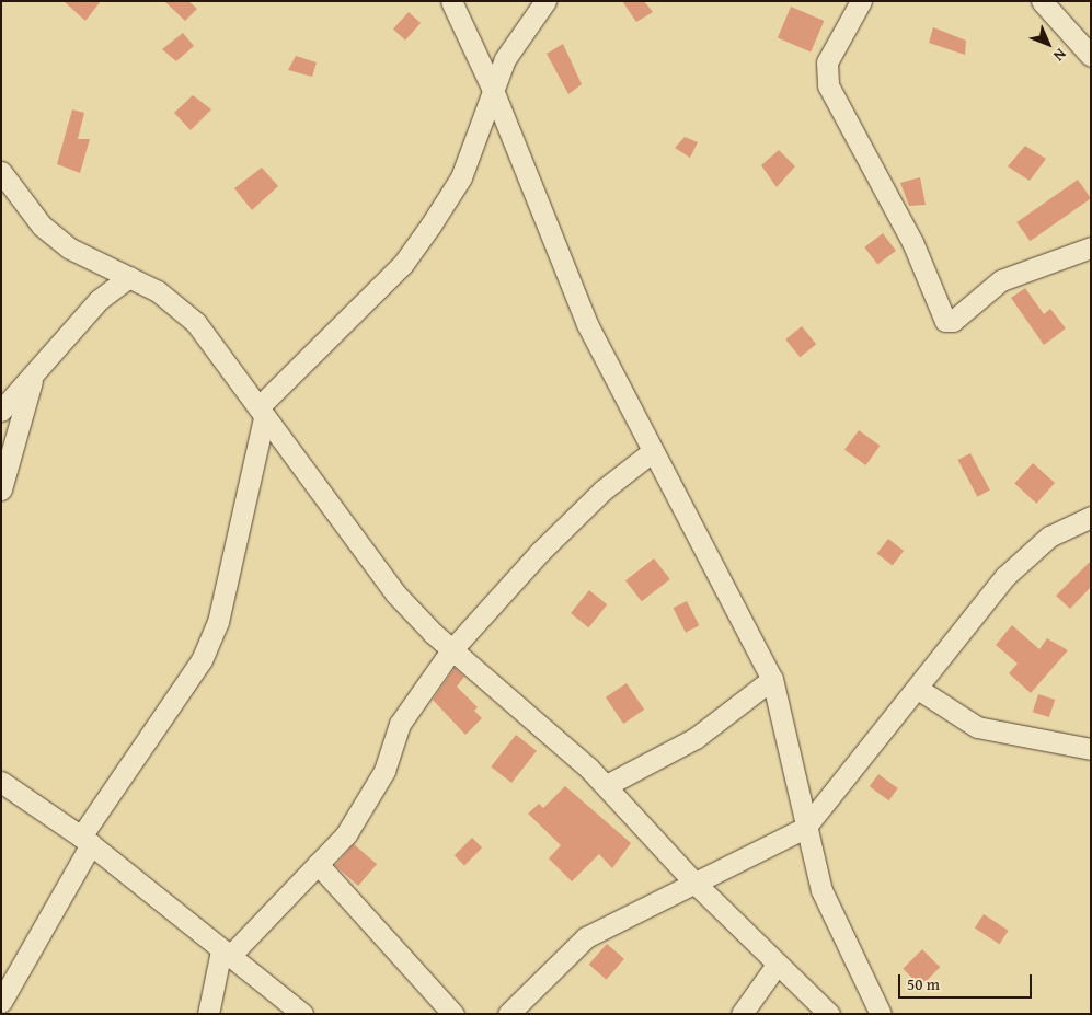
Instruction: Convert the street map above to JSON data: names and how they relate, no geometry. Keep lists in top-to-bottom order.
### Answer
{
  "scale_bar": "50 m",
  "north": "bottom right"
}
